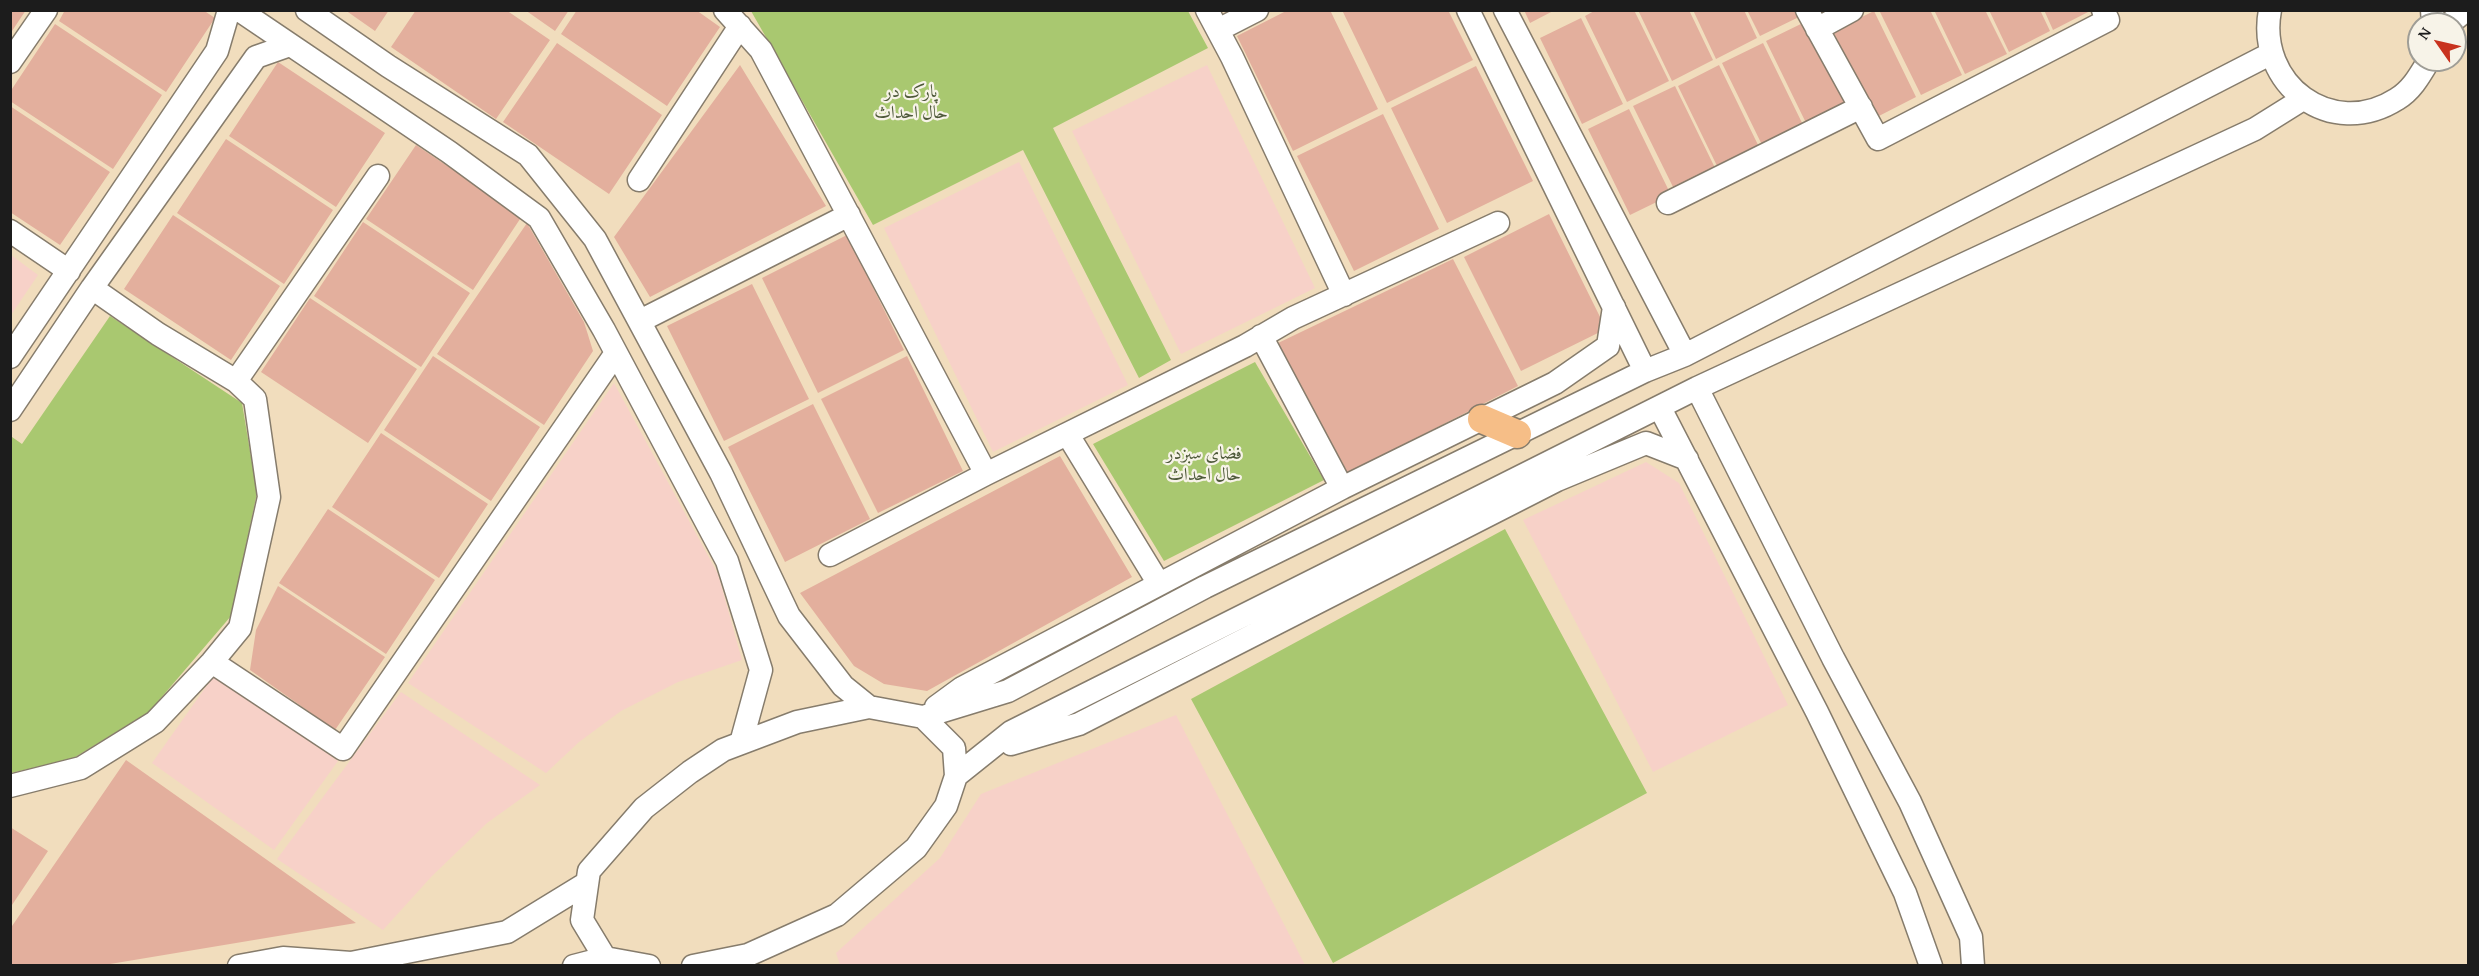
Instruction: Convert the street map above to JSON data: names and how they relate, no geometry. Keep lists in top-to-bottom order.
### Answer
{
  "parks": ["پارک در حال احداث", "فضای سبزدر حال احداث"],
  "north": "top left"
}
